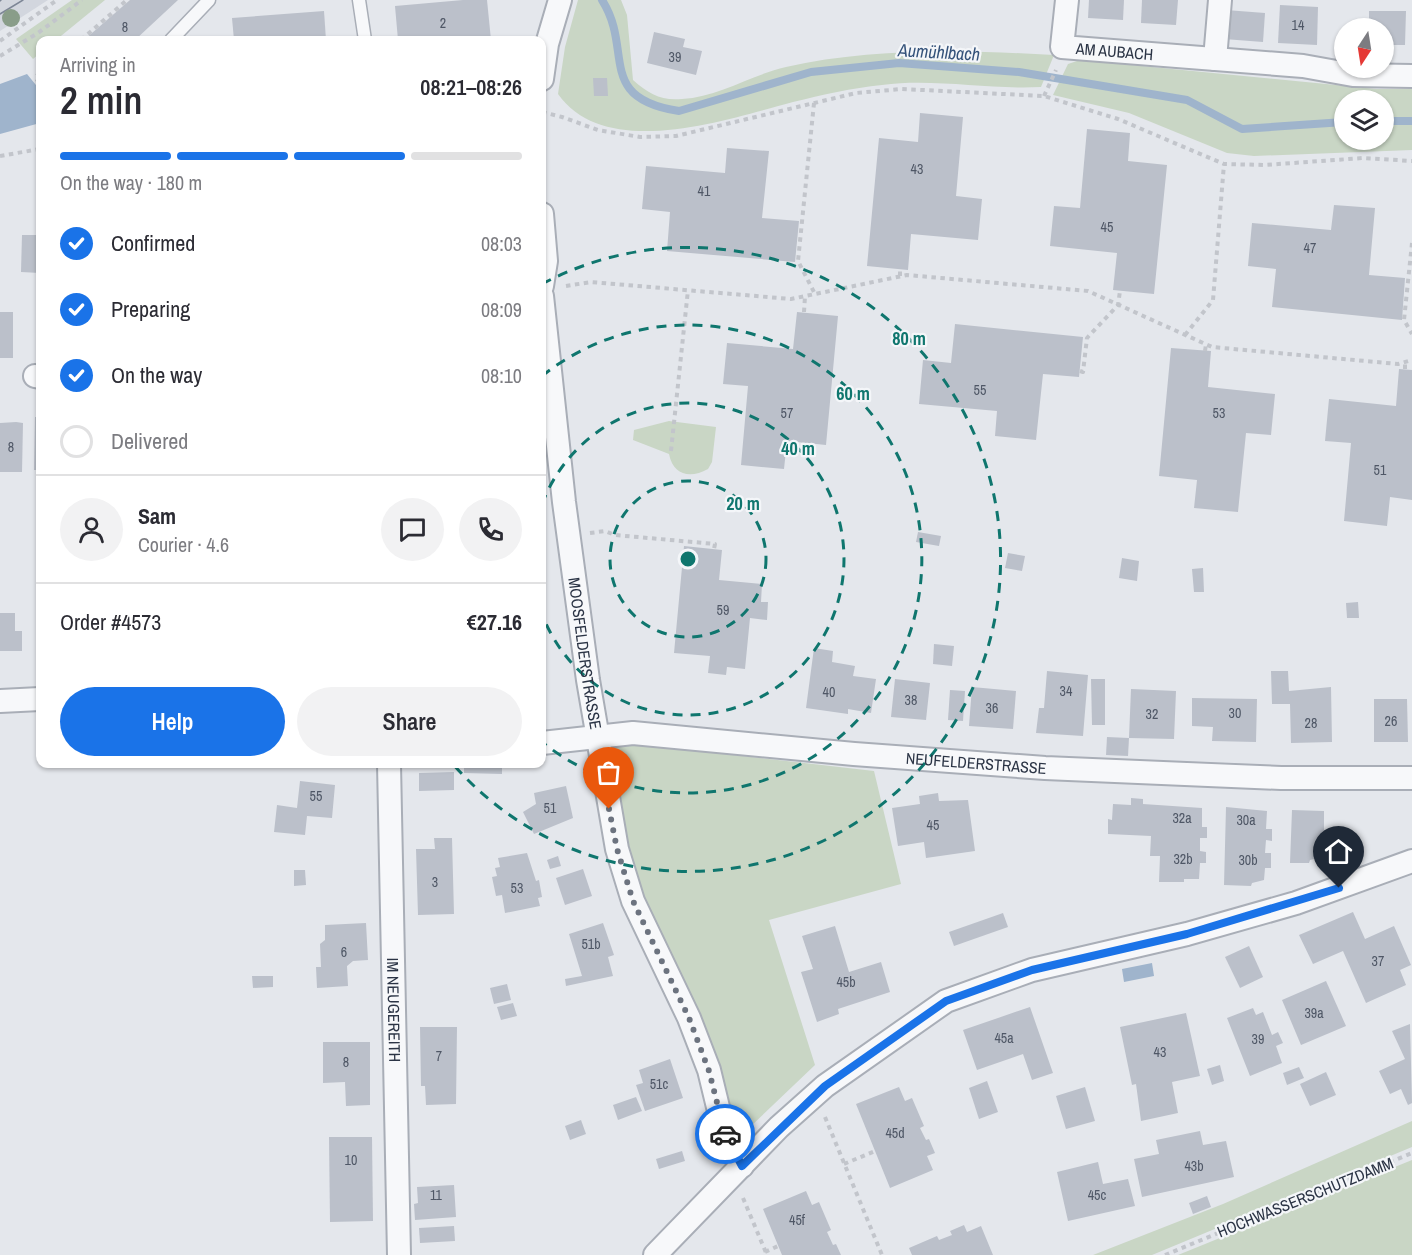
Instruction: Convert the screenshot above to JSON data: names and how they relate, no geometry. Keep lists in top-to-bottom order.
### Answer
{
  "streets": {
    "street": [
      "AM AUBACH",
      "MOOSFELDERSTRASSE",
      "NEUFELDERSTRASSE",
      "IM NEUGEREITH"
    ],
    "path": ["HOCHWASSERSCHUTZDAMM"]
  },
  "crossings": [
    ["MOOSFELDERSTRASSE", "NEUFELDERSTRASSE"]
  ],
  "water": ["Aumühlbach"],
  "house_numbers": [
    "2",
    "14",
    "8",
    "39",
    "43",
    "41",
    "45",
    "47",
    "55",
    "57",
    "53",
    "8",
    "51",
    "59",
    "34",
    "40",
    "38",
    "36",
    "30",
    "32",
    "26",
    "28",
    "55",
    "51",
    "32a",
    "30a",
    "45",
    "32b",
    "30b",
    "3",
    "53",
    "51b",
    "6",
    "37",
    "45b",
    "39a",
    "45a",
    "39",
    "43",
    "7",
    "8",
    "51c",
    "45d",
    "10",
    "43b",
    "11",
    "45c",
    "45f"
  ],
  "north": "bottom",
  "page": {
    "heading": ["2 min", "Arriving in", "08:21–08:26"],
    "panel": [
      "Sam",
      "Courier · 4.6",
      "Order #4573",
      "€27.16"
    ],
    "bar": "On the way · 180 m",
    "list": [
      ["Confirmed", "08:03"],
      ["Preparing", "08:09"],
      ["On the way", "08:10"],
      "Delivered"
    ],
    "buttons": ["Help", "Share"]
  },
  "rings": [
    "80 m",
    "60 m",
    "40 m",
    "20 m"
  ]
}
